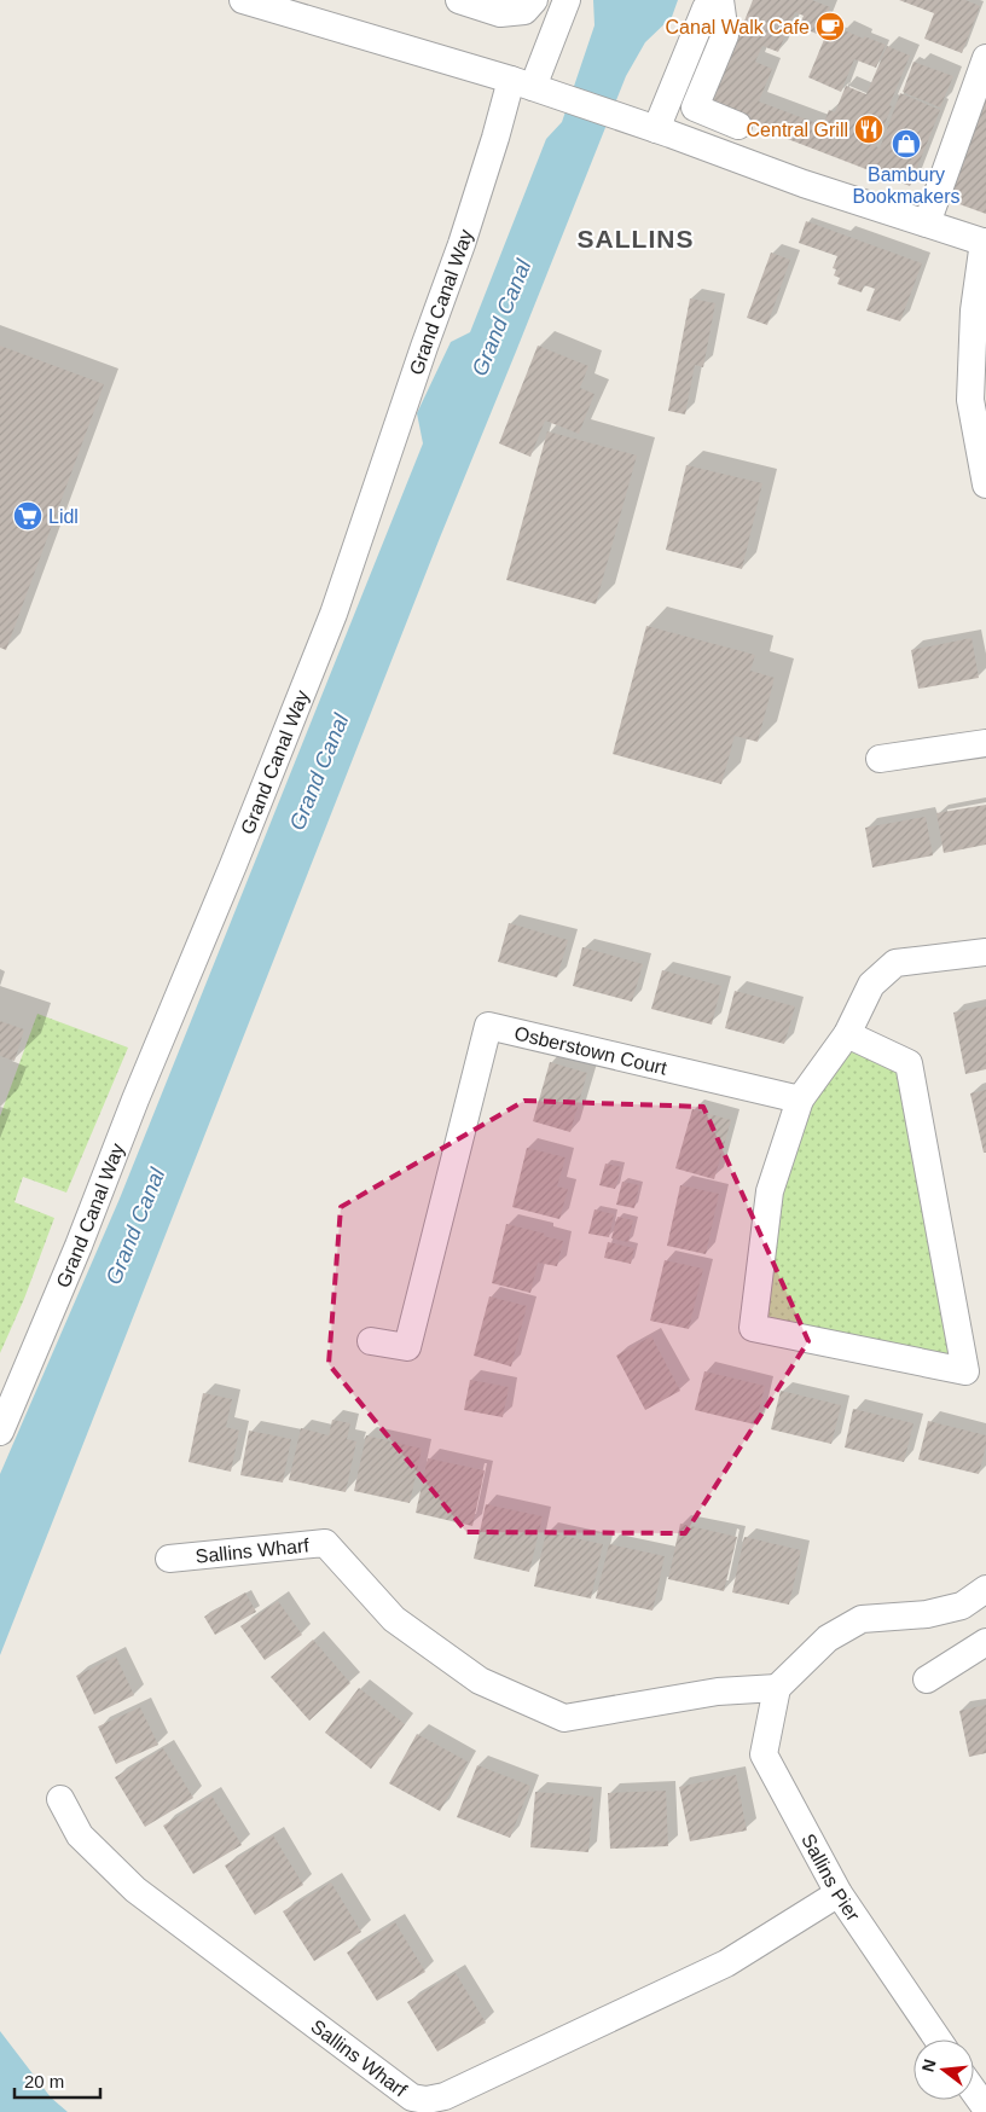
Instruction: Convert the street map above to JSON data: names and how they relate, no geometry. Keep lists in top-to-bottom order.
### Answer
{
  "streets": {
    "street": [
      "Grand Canal Way",
      "Osberstown Court",
      "Sallins Wharf",
      "Sallins Pier"
    ]
  },
  "crossings": [
    ["Sallins Wharf", "Sallins Pier"]
  ],
  "districts": ["SALLINS"],
  "water": ["Grand Canal"],
  "places": {
    "cafe": ["Canal Walk Cafe"],
    "restaurant": ["Central Grill"],
    "shop": ["Bambury Bookmakers"],
    "supermarket": ["Lidl"]
  },
  "scale_bar": "20 m",
  "north": "left"
}
